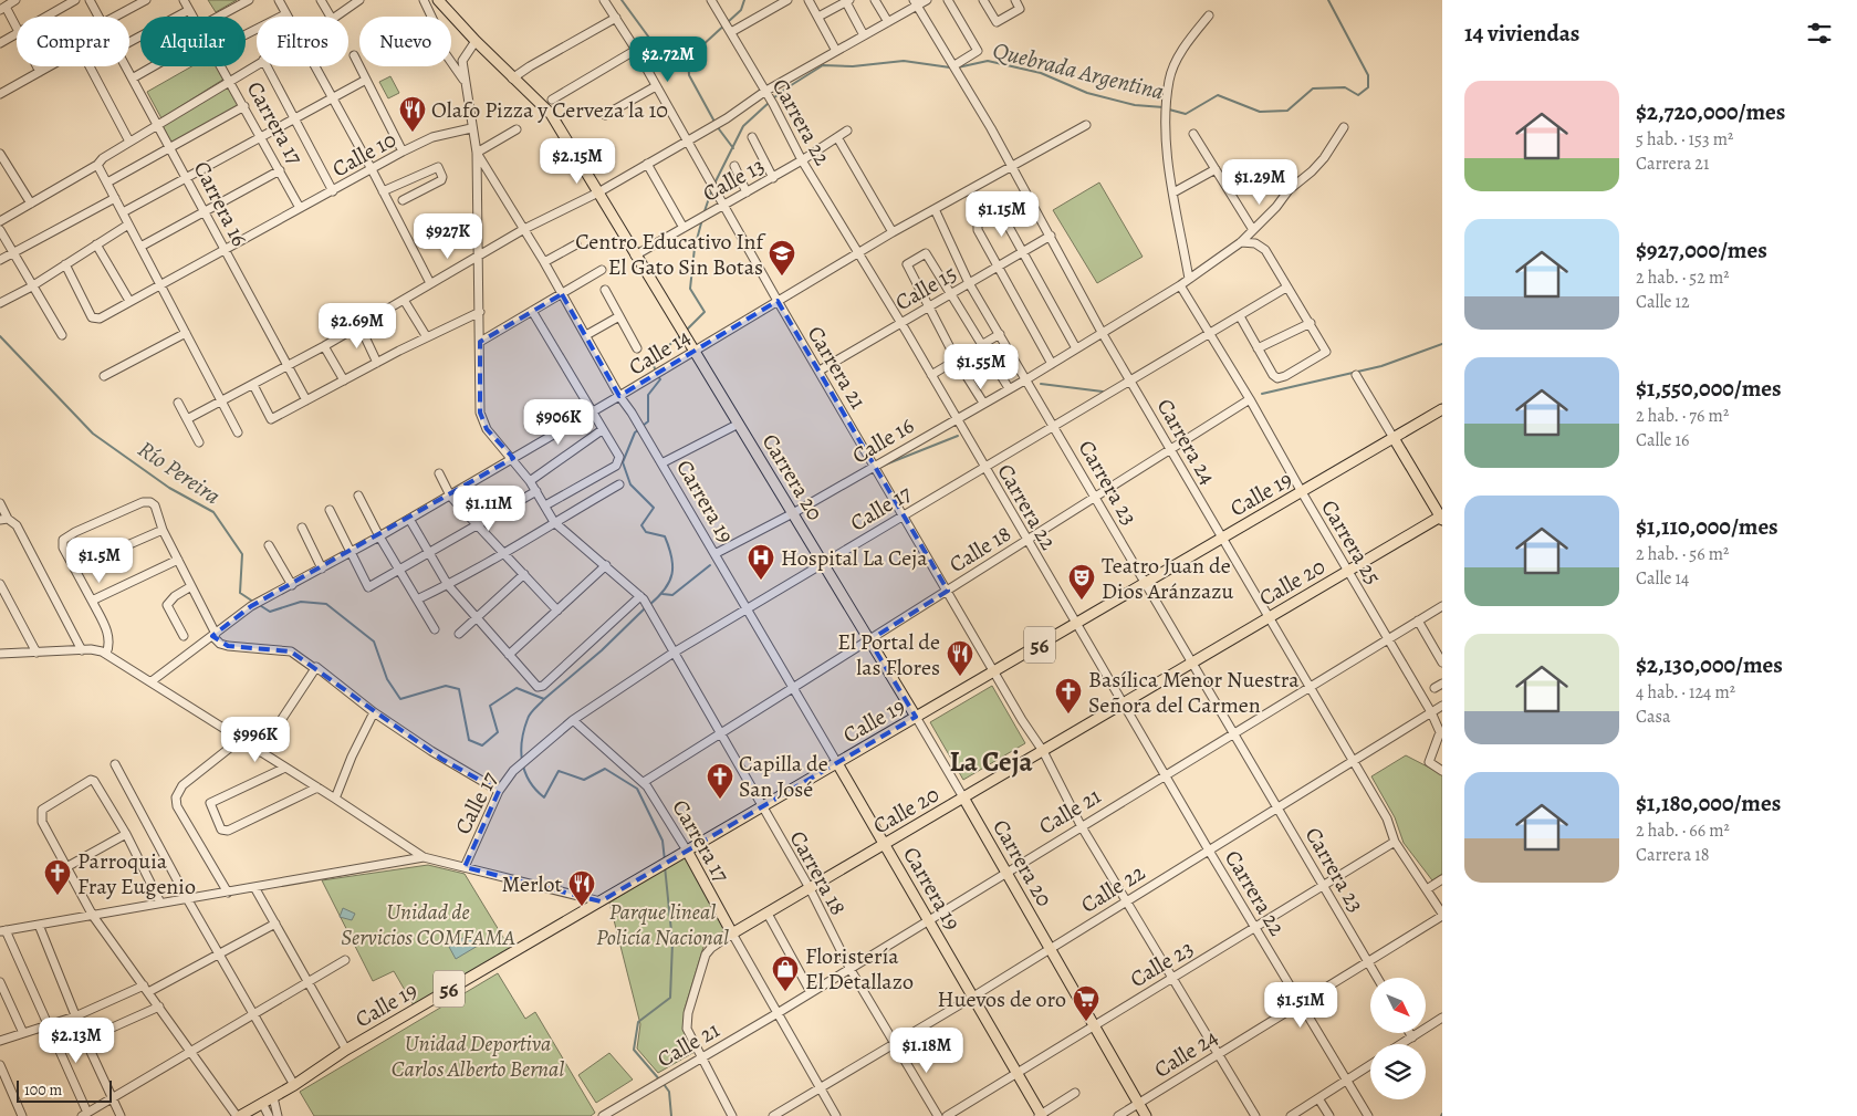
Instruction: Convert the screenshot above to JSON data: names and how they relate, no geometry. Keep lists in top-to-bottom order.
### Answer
{
  "streets": {
    "main road": [
      "Carrera 17",
      "Carrera 20",
      "Calle 19",
      "Carrera 19",
      "Calle 20",
      "56"
    ],
    "street": [
      "Carrera 22",
      "Calle 10",
      "Calle 13",
      "Carrera 16",
      "Calle 15",
      "Calle 14",
      "Carrera 21",
      "Calle 16",
      "Carrera 24",
      "Carrera 23",
      "Calle 17",
      "Carrera 25",
      "Calle 18",
      "Calle 21",
      "Carrera 18",
      "Calle 22",
      "Calle 23",
      "Calle 24"
    ]
  },
  "crossings": [
    ["Carrera 22", "Calle 13"],
    ["Carrera 22", "Calle 15"],
    ["Carrera 22", "Calle 14"],
    ["Carrera 22", "Calle 16"],
    ["Carrera 22", "Calle 19"],
    ["Carrera 22", "Calle 17"],
    ["Carrera 22", "Calle 18"],
    ["Carrera 22", "Calle 20"],
    ["Carrera 22", "Calle 21"],
    ["Carrera 22", "Calle 22"],
    ["Carrera 22", "Calle 23"],
    ["Carrera 22", "Calle 24"],
    ["Carrera 17", "Calle 10"],
    ["Carrera 17", "Calle 19"],
    ["Carrera 17", "Calle 17"],
    ["Carrera 17", "Calle 18"],
    ["Carrera 17", "Calle 20"],
    ["Carrera 17", "Calle 21"],
    ["Carrera 17", "Calle 22"],
    ["Calle 10", "Carrera 16"],
    ["Calle 10", "Carrera 19"],
    ["Calle 13", "Carrera 21"],
    ["Calle 13", "Carrera 20"],
    ["Calle 15", "Carrera 21"],
    ["Calle 15", "Carrera 24"],
    ["Calle 15", "Carrera 23"],
    ["Calle 14", "Carrera 21"],
    ["Calle 14", "Carrera 24"],
    ["Calle 14", "Carrera 20"],
    ["Calle 14", "Carrera 23"],
    ["Calle 14", "Carrera 19"],
    ["Carrera 21", "Calle 16"],
    ["Carrera 21", "Calle 19"],
    ["Carrera 21", "Calle 17"],
    ["Carrera 21", "Calle 18"],
    ["Carrera 21", "Calle 20"],
    ["Carrera 21", "Calle 21"],
    ["Carrera 21", "Calle 22"],
    ["Carrera 21", "Calle 23"],
    ["Carrera 21", "Calle 24"],
    ["Calle 16", "Carrera 24"],
    ["Calle 16", "Carrera 20"],
    ["Calle 16", "Carrera 23"],
    ["Calle 16", "Carrera 19"],
    ["Calle 16", "Carrera 25"],
    ["Carrera 24", "Calle 19"],
    ["Carrera 24", "Calle 17"],
    ["Carrera 24", "Calle 18"],
    ["Carrera 24", "Calle 20"],
    ["Carrera 24", "Calle 21"],
    ["Carrera 24", "Calle 22"],
    ["Carrera 24", "Calle 23"],
    ["Carrera 24", "Calle 24"],
    ["Carrera 20", "Calle 19"],
    ["Carrera 20", "Carrera 19"],
    ["Carrera 20", "Calle 17"],
    ["Carrera 20", "Calle 18"],
    ["Carrera 20", "Calle 20"],
    ["Carrera 20", "Calle 21"],
    ["Carrera 20", "Calle 22"],
    ["Carrera 20", "Calle 23"],
    ["Carrera 20", "Calle 24"],
    ["Carrera 23", "Calle 19"],
    ["Carrera 23", "Calle 17"],
    ["Carrera 23", "Calle 18"],
    ["Carrera 23", "Calle 20"],
    ["Carrera 23", "Calle 21"],
    ["Carrera 23", "Calle 22"],
    ["Carrera 23", "Calle 23"],
    ["Carrera 23", "Calle 24"],
    ["Calle 19", "Carrera 19"],
    ["Calle 19", "Carrera 25"],
    ["Calle 19", "Carrera 18"],
    ["Carrera 19", "Calle 17"],
    ["Carrera 19", "Calle 18"],
    ["Carrera 19", "Calle 20"],
    ["Carrera 19", "Calle 21"],
    ["Carrera 19", "Calle 22"],
    ["Carrera 19", "Calle 23"],
    ["Calle 17", "Carrera 25"],
    ["Calle 17", "Carrera 18"],
    ["Carrera 25", "Calle 18"],
    ["Carrera 25", "Calle 20"],
    ["Carrera 25", "Calle 21"],
    ["Carrera 25", "Calle 22"],
    ["Calle 18", "Carrera 18"],
    ["Calle 20", "Carrera 18"],
    ["Calle 21", "Carrera 18"],
    ["Carrera 18", "Calle 22"]
  ],
  "districts": ["La Ceja"],
  "water": ["Quebrada Argentina", "Río Pereira"],
  "parks": ["Unidad de Servicios COMFAMA", "Parque lineal Policía Nacional", "Unidad Deportiva Carlos Alberto Bernal"],
  "places": {
    "restaurant": ["Olafo Pizza y Cerveza la 10", "El Portal de las Flores", "Merlot"],
    "school or university": ["Centro Educativo Inf El Gato Sin Botas"],
    "hospital": ["Hospital La Ceja"],
    "theatre": ["Teatro Juan de Dios Aránzazu"],
    "church": ["Basílica Menor Nuestra Señora del Carmen", "Capilla de San José", "Parroquia Fray Eugenio"],
    "shop": ["Floristería El Detallazo"],
    "supermarket": ["Huevos de oro"]
  },
  "scale_bar": "100 m",
  "north": "bottom right",
  "page": {
    "heading": "14 viviendas",
    "chip": [
      "Comprar",
      "Alquilar",
      "Filtros",
      "Nuevo"
    ],
    "price": [
      "$2.72M",
      "$2.15M",
      "$1.29M",
      "$1.15M",
      "$927K",
      "$2.69M",
      "$1.55M",
      "$906K",
      "$1.11M",
      "$1.5M",
      "$996K",
      "$1.51M",
      "$2.13M",
      "$1.18M"
    ],
    "list": [
      {
        "name": "$2,720,000/mes",
        "note": "5 hab. · 153 m² · Carrera 21"
      },
      {
        "name": "$927,000/mes",
        "note": "2 hab. · 52 m² · Calle 12"
      },
      {
        "name": "$1,550,000/mes",
        "note": "2 hab. · 76 m² · Calle 16"
      },
      {
        "name": "$1,110,000/mes",
        "note": "2 hab. · 56 m² · Calle 14"
      },
      {
        "name": "$2,130,000/mes",
        "note": "4 hab. · 124 m² · Casa"
      },
      {
        "name": "$1,180,000/mes",
        "note": "2 hab. · 66 m² · Carrera 18"
      }
    ],
    "scale": "100 m"
  }
}
